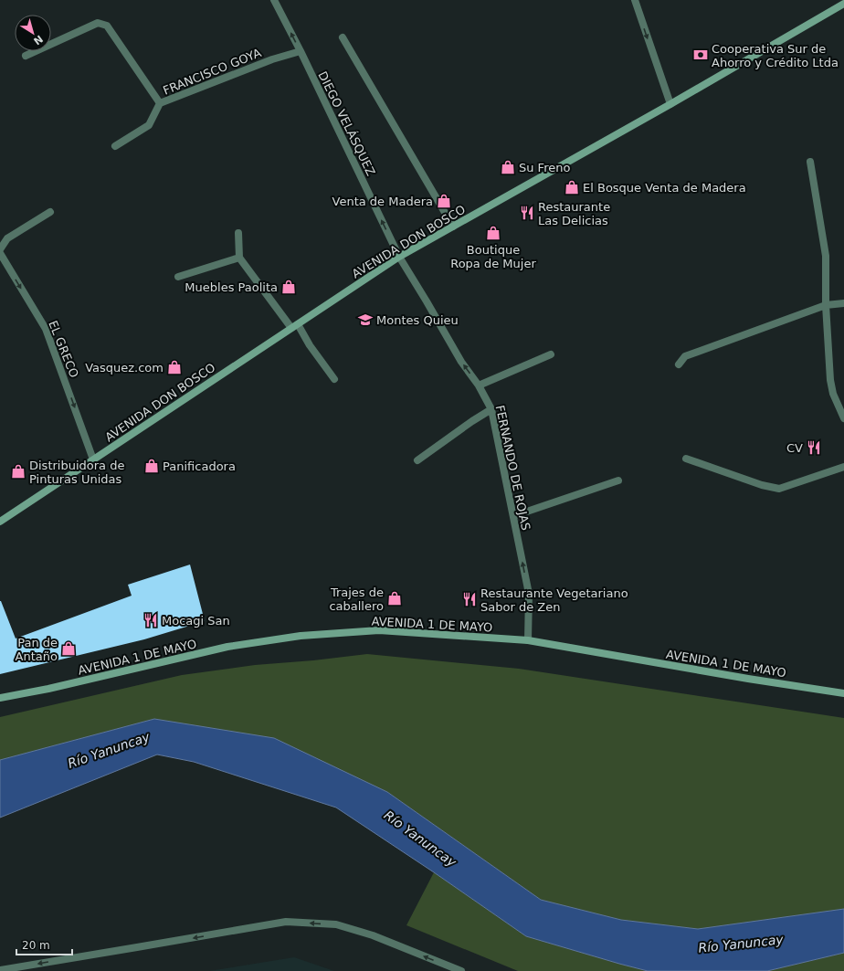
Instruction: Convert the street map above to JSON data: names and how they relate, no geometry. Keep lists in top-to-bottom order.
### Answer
{
  "streets": {
    "main road": ["AVENIDA DON BOSCO", "AVENIDA 1 DE MAYO"],
    "street": [
      "FRANCISCO GOYA",
      "DIEGO VELÁSQUEZ",
      "EL GRECO",
      "FERNANDO DE ROJAS"
    ]
  },
  "crossings": [
    ["FRANCISCO GOYA", "DIEGO VELÁSQUEZ"],
    ["DIEGO VELÁSQUEZ", "AVENIDA DON BOSCO"],
    ["DIEGO VELÁSQUEZ", "FERNANDO DE ROJAS"],
    ["AVENIDA DON BOSCO", "EL GRECO"],
    ["AVENIDA DON BOSCO", "FERNANDO DE ROJAS"],
    ["FERNANDO DE ROJAS", "AVENIDA 1 DE MAYO"]
  ],
  "one_way": ["EL GRECO", "FERNANDO DE ROJAS"],
  "water": ["Río Yanuncay"],
  "places": {
    "bank": ["Cooperativa Sur de Ahorro y Crédito Ltda"],
    "shop": [
      "Su Freno",
      "El Bosque Venta de Madera",
      "Venta de Madera",
      "Boutique Ropa de Mujer",
      "Muebles Paolita",
      "Vasquez.com",
      "Panificadora",
      "Distribuidora de Pinturas Unidas",
      "Trajes de caballero",
      "Pan de Antaño"
    ],
    "restaurant": [
      "Restaurante Las Delicias",
      "CV",
      "Restaurante Vegetariano Sabor de Zen",
      "Mocagi San"
    ],
    "school or university": ["Montes Quieu"]
  },
  "scale_bar": "20 m",
  "north": "bottom right"
}
